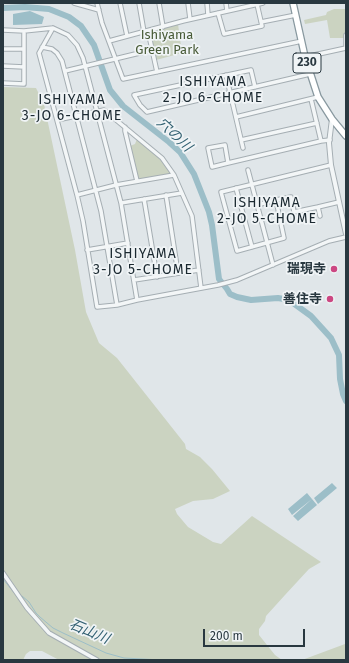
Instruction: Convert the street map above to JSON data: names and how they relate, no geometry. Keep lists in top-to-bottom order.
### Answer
{
  "streets": {
    "highway": ["230"]
  },
  "districts": [
    "ISHIYAMA 2-JO 6-CHOME",
    "ISHIYAMA 3-JO 6-CHOME",
    "ISHIYAMA 2-JO 5-CHOME",
    "ISHIYAMA 3-JO 5-CHOME"
  ],
  "water": ["穴の川", "石山川"],
  "parks": ["Ishiyama Green Park"],
  "places": ["瑞現寺", "善住寺"],
  "scale_bar": "200 m"
}
